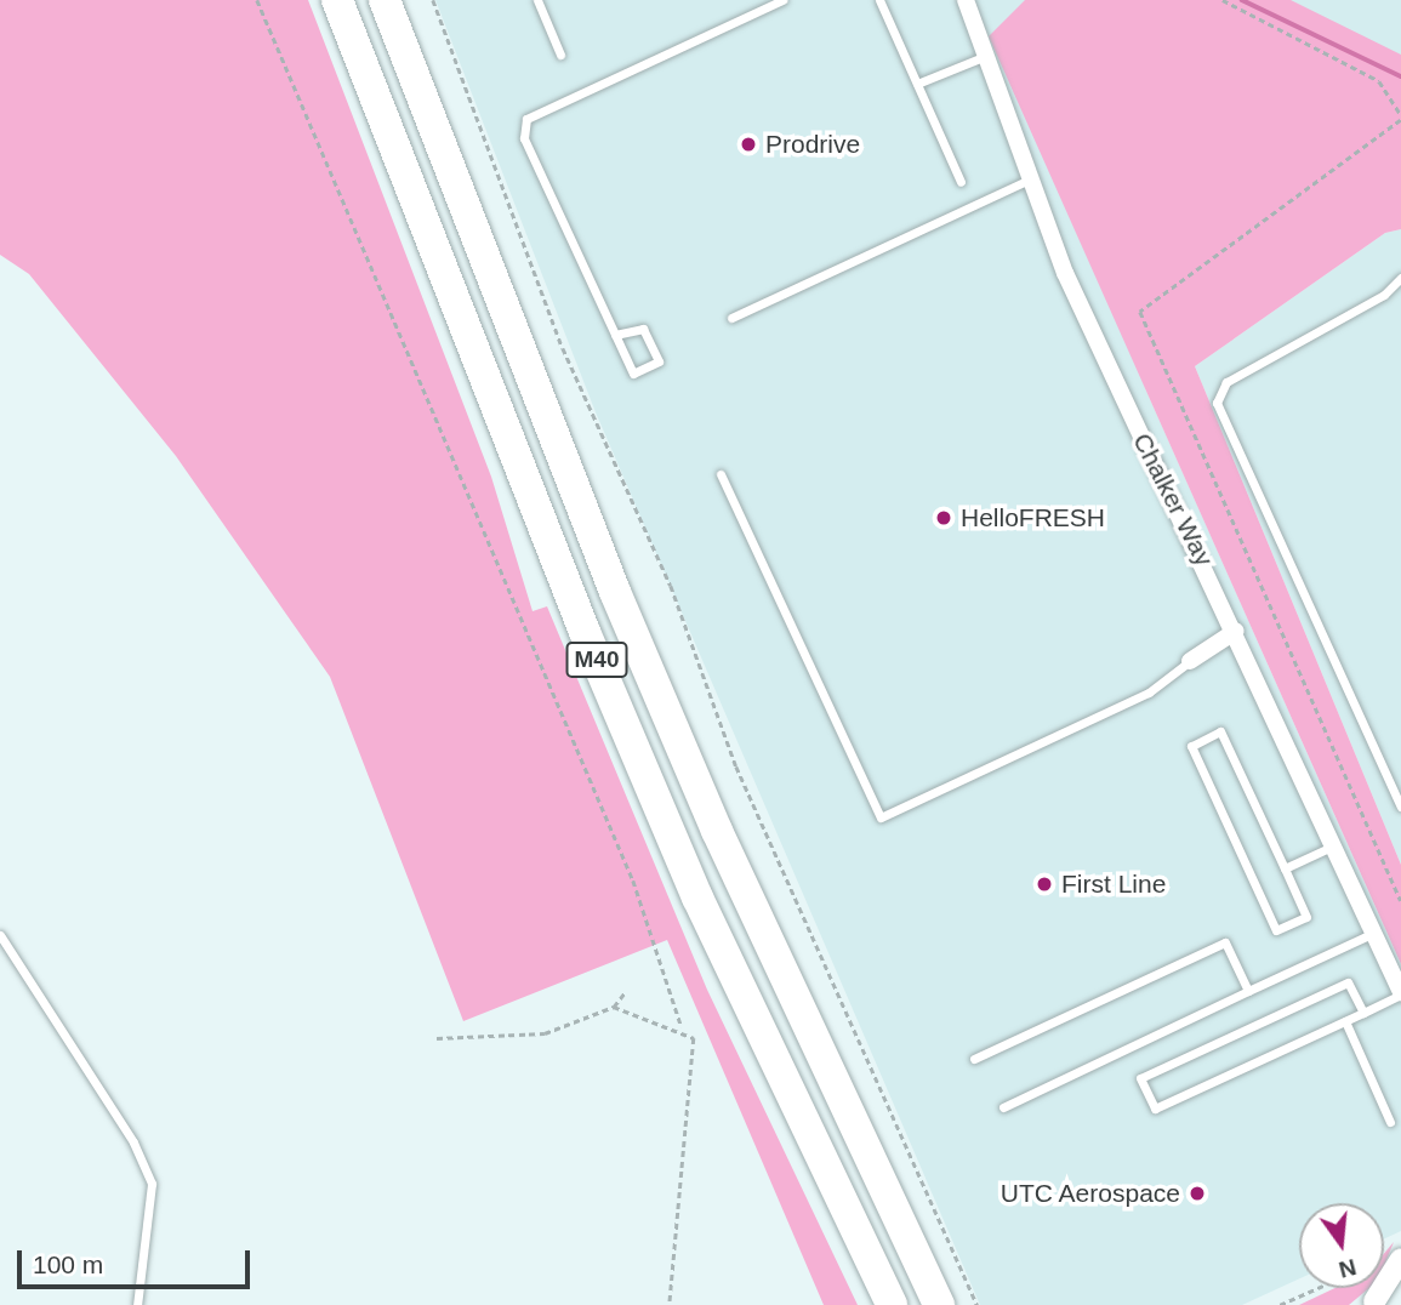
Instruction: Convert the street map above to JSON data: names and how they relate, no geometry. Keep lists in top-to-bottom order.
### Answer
{
  "streets": {
    "highway": ["M40"],
    "street": ["Chalker Way"]
  },
  "places": [
    "Prodrive",
    "HelloFRESH",
    "First Line",
    "UTC Aerospace"
  ],
  "scale_bar": "100 m",
  "north": "bottom"
}
